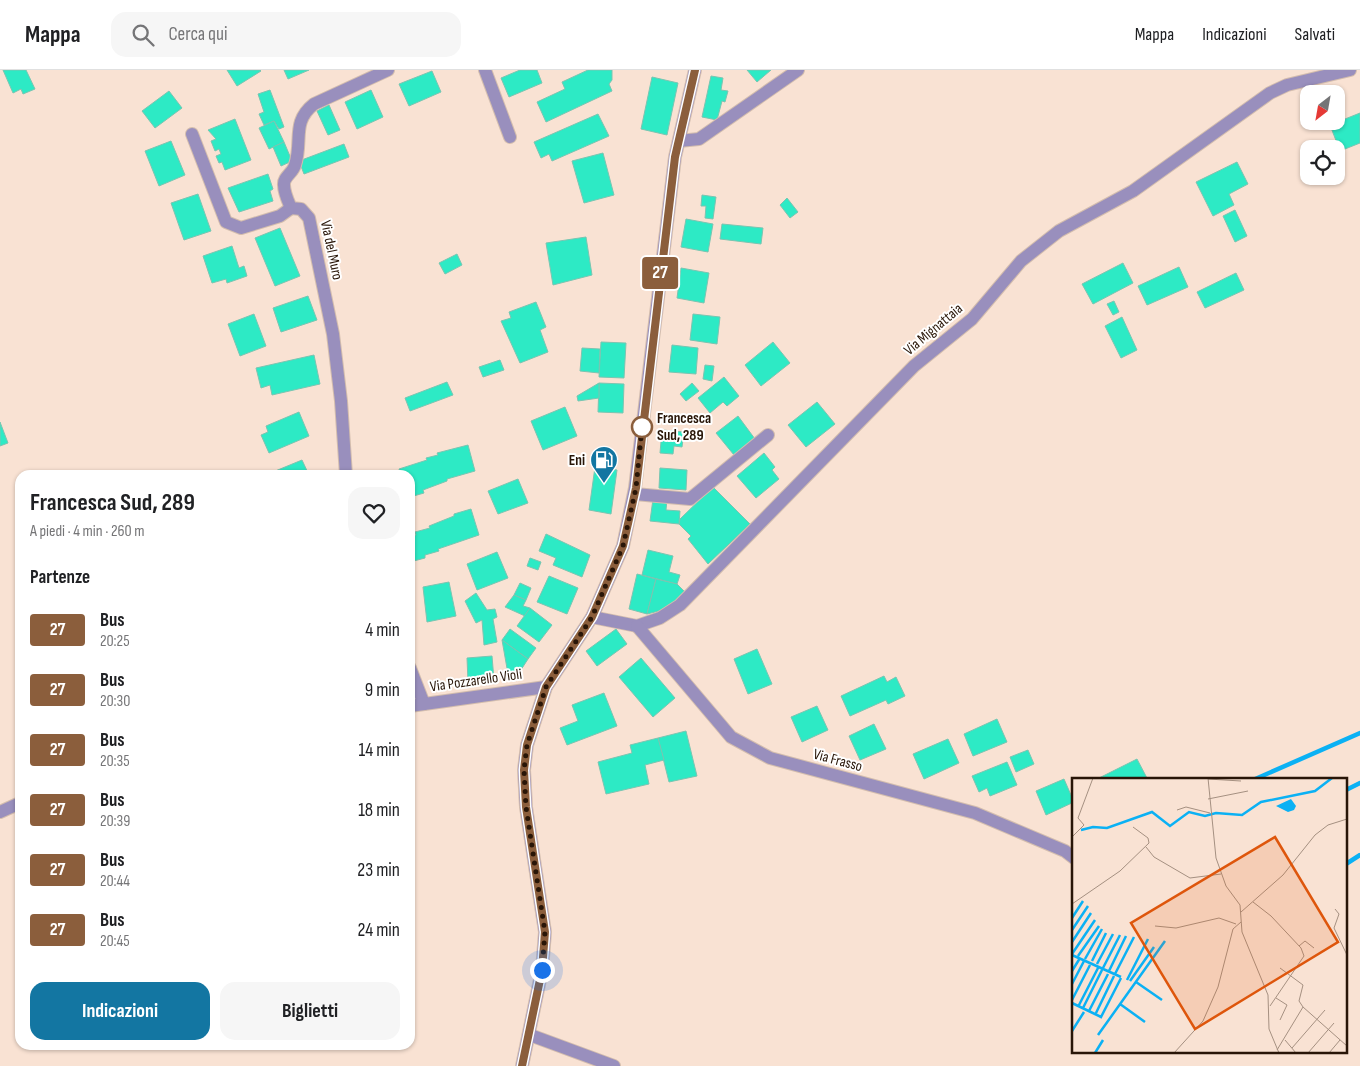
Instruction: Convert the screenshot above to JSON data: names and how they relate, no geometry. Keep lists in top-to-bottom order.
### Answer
{
  "streets": {
    "street": [
      "Via del Muro",
      "Via Mignattaia",
      "Via Pozzarello Violi",
      "Via Frasso"
    ]
  },
  "crossings": [
    ["Via Mignattaia", "Via Frasso"]
  ],
  "places": {
    "other": ["Francesca Sud, 289"],
    "fuel station": ["Eni"]
  },
  "lines": ["bus line 27"],
  "north": "bottom left",
  "page": {
    "header": "Mappa",
    "search": "Cerca qui",
    "nav": ["Mappa", "Indicazioni", "Salvati"],
    "on_map": "27",
    "heading": [
      ["Francesca Sud, 289", "A piedi · 4 min · 260 m"],
      "Partenze"
    ],
    "list": [
      {
        "mark": "27",
        "name": "Bus",
        "note": "20:25",
        "value": "4 min"
      },
      {
        "mark": "27",
        "name": "Bus",
        "note": "20:30",
        "value": "9 min"
      },
      {
        "mark": "27",
        "name": "Bus",
        "note": "20:35",
        "value": "14 min"
      },
      {
        "mark": "27",
        "name": "Bus",
        "note": "20:39",
        "value": "18 min"
      },
      {
        "mark": "27",
        "name": "Bus",
        "note": "20:44",
        "value": "23 min"
      },
      {
        "mark": "27",
        "name": "Bus",
        "note": "20:45",
        "value": "24 min"
      }
    ],
    "buttons": ["Indicazioni", "Biglietti"]
  }
}
